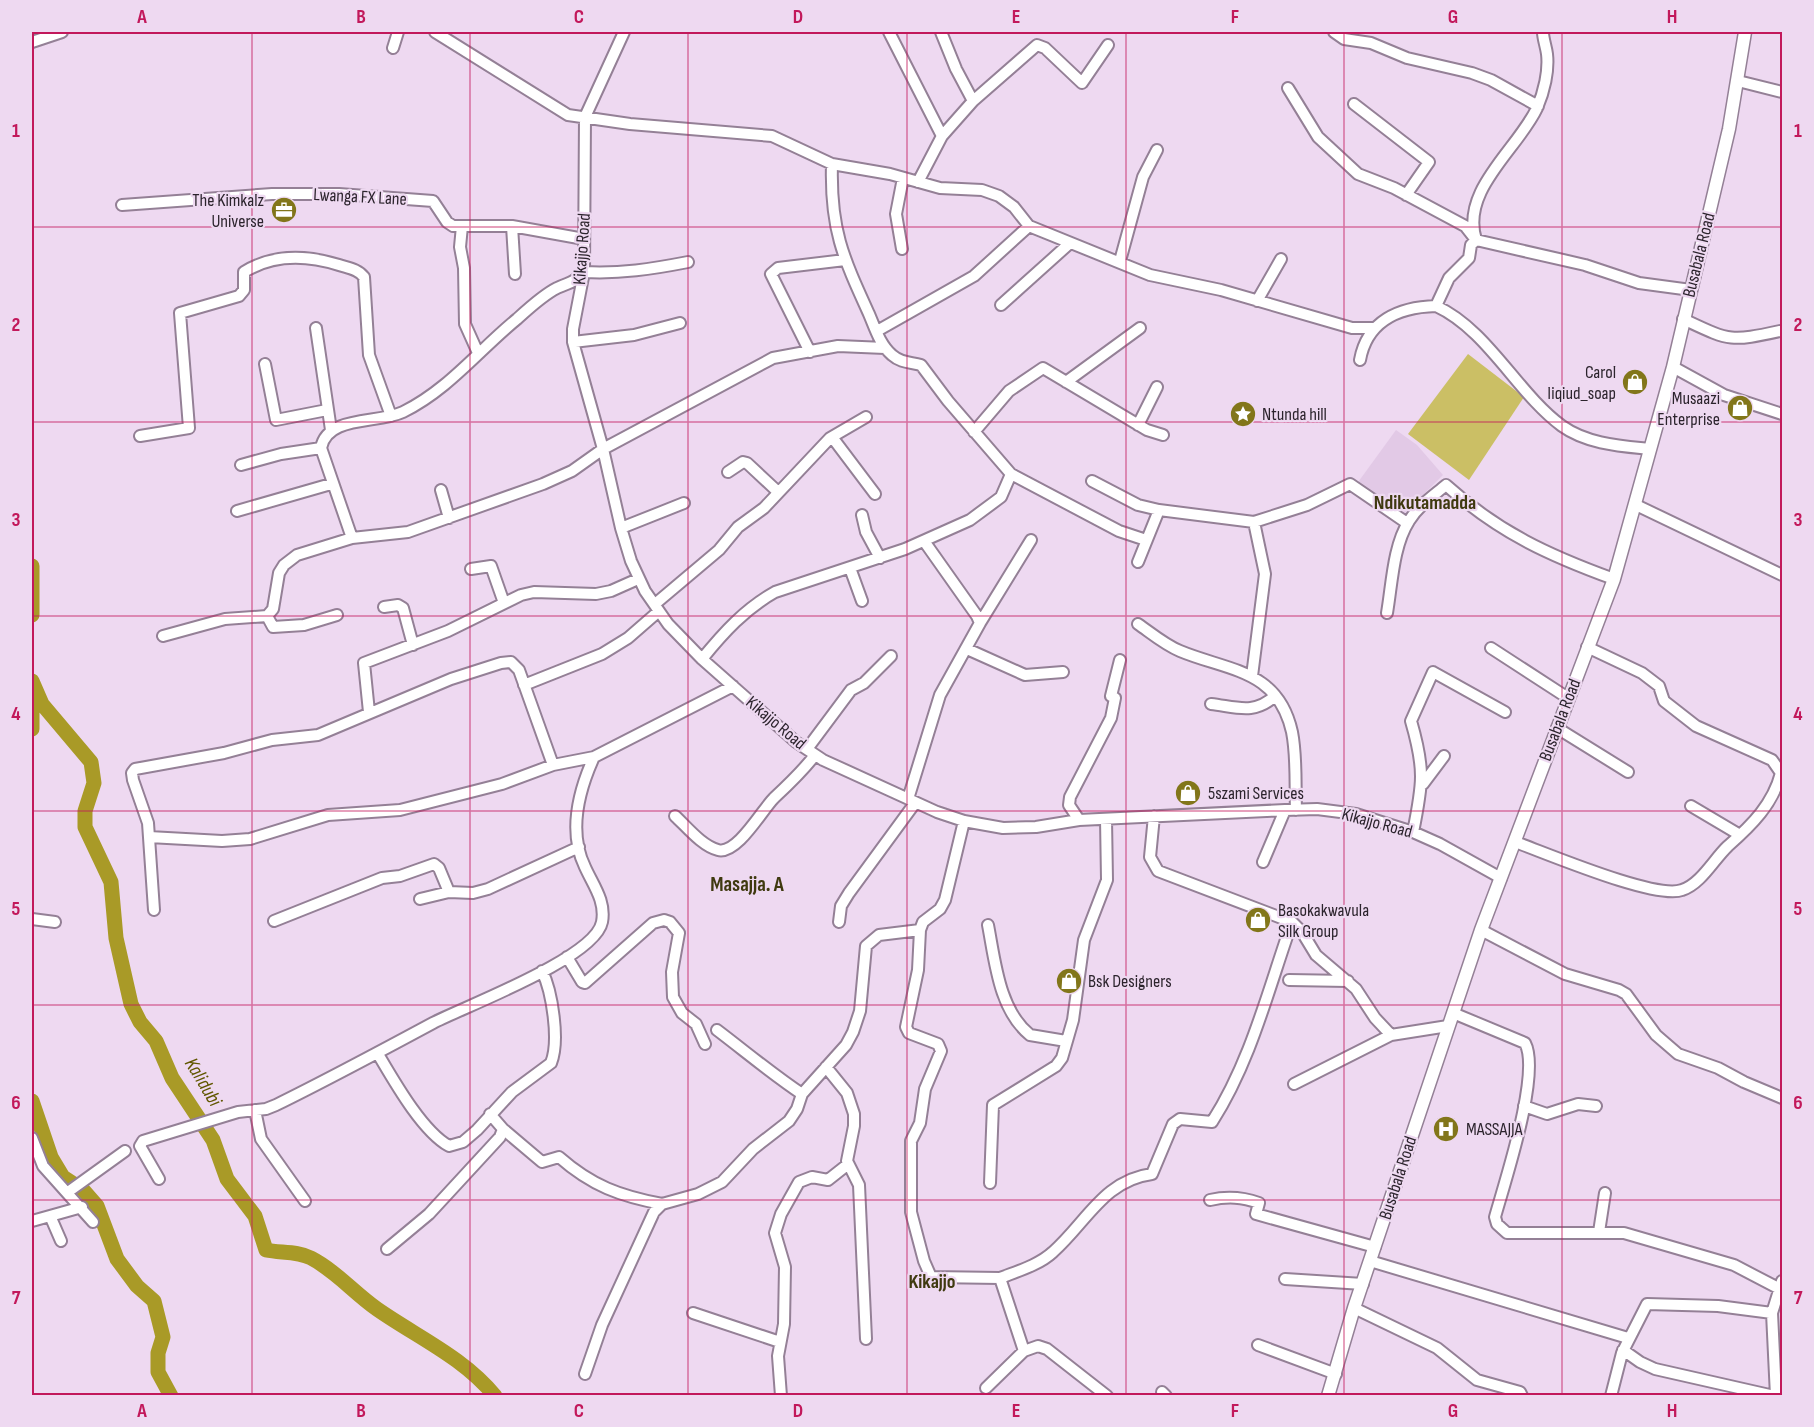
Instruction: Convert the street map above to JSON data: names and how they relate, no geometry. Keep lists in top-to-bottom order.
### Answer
{
  "streets": {
    "street": ["Lwanga FX Lane", "Kikajjo Road", "Busabala Road"]
  },
  "crossings": [
    ["Kikajjo Road", "Busabala Road"]
  ],
  "districts": ["Ndikutamadda", "Masajja. A", "Kikajjo"],
  "water": ["Kalidubi"],
  "places": {
    "office": ["The Kimkalz Universe"],
    "shop": [
      "Carol liqiud_soap",
      "Musaazi Enterprise",
      "5szami Services",
      "Basokakwavula Silk Group",
      "Bsk Designers"
    ],
    "place": ["Ntunda hill"],
    "hospital": ["MASSAJJA"]
  },
  "grid": {
    "columns": [
      "A",
      "B",
      "C",
      "D",
      "E",
      "F",
      "G",
      "H"
    ],
    "rows": [
      "1",
      "2",
      "3",
      "4",
      "5",
      "6",
      "7"
    ]
  }
}
